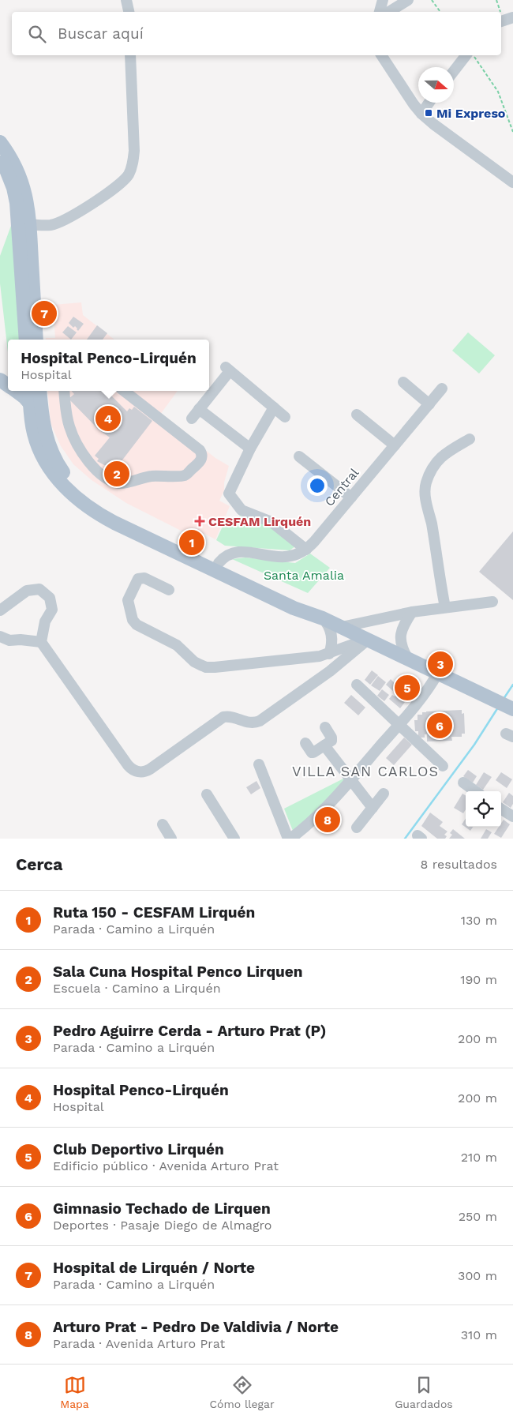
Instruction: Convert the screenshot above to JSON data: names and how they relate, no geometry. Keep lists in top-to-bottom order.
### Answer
{
  "streets": {
    "street": ["Central"]
  },
  "districts": ["VILLA SAN CARLOS"],
  "parks": ["Santa Amalia"],
  "places": {
    "transit": ["Mi Expreso"],
    "health": ["CESFAM Lirquén"]
  },
  "north": "right",
  "page": {
    "search": "Buscar aquí",
    "pins": [
      "7",
      "4",
      "2",
      "1",
      "3",
      "5",
      "6",
      "8"
    ],
    "popup": ["Hospital Penco-Lirquén", "Hospital"],
    "heading": ["Cerca", "8 resultados"],
    "list": [
      {
        "mark": "1",
        "name": "Ruta 150 - CESFAM Lirquén",
        "note": "Parada · Camino a Lirquén",
        "value": "130 m"
      },
      {
        "mark": "2",
        "name": "Sala Cuna Hospital Penco Lirquen",
        "note": "Escuela · Camino a Lirquén",
        "value": "190 m"
      },
      {
        "mark": "3",
        "name": "Pedro Aguirre Cerda - Arturo Prat (P)",
        "note": "Parada · Camino a Lirquén",
        "value": "200 m"
      },
      {
        "mark": "4",
        "name": "Hospital Penco-Lirquén",
        "note": "Hospital",
        "value": "200 m"
      },
      {
        "mark": "5",
        "name": "Club Deportivo Lirquén",
        "note": "Edificio público · Avenida Arturo Prat",
        "value": "210 m"
      },
      {
        "mark": "6",
        "name": "Gimnasio Techado de Lirquen",
        "note": "Deportes · Pasaje Diego de Almagro",
        "value": "250 m"
      },
      {
        "mark": "7",
        "name": "Hospital de Lirquén / Norte",
        "note": "Parada · Camino a Lirquén",
        "value": "300 m"
      },
      {
        "mark": "8",
        "name": "Arturo Prat - Pedro De Valdivia / Norte",
        "note": "Parada · Avenida Arturo Prat",
        "value": "310 m"
      }
    ],
    "nav": ["Mapa", "Cómo llegar", "Guardados"]
  }
}
